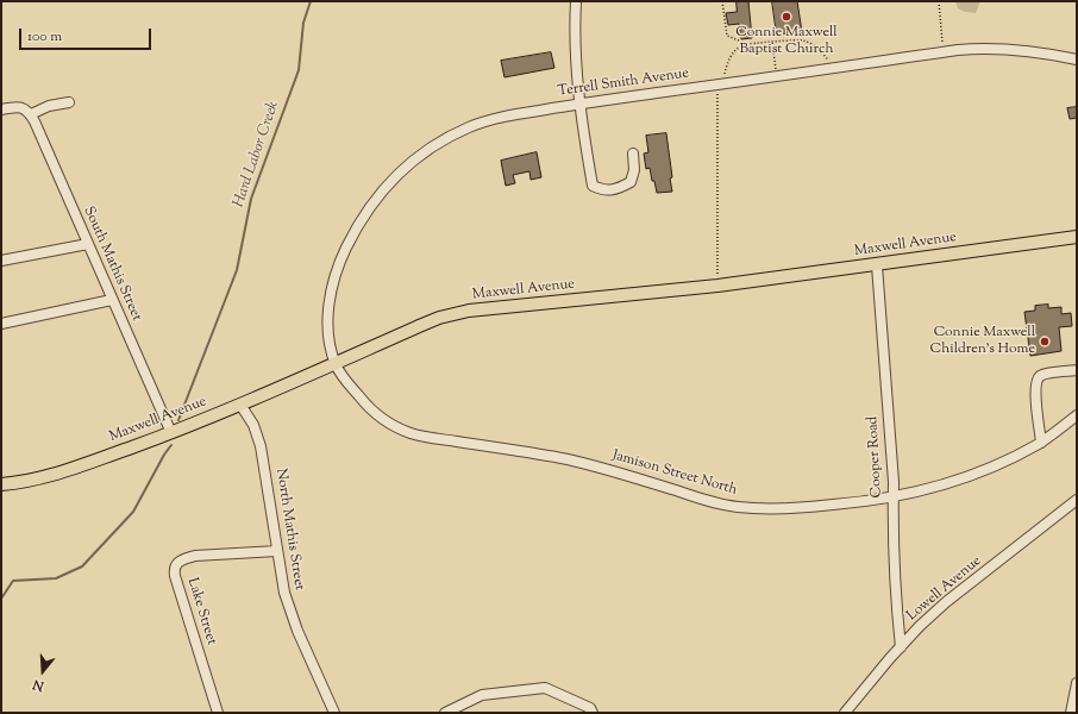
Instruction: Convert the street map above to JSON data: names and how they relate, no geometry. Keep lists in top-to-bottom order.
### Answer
{
  "streets": {
    "main road": ["Maxwell Avenue"],
    "street": [
      "Terrell Smith Avenue",
      "South Mathis Street",
      "Cooper Road",
      "Jamison Street North",
      "North Mathis Street",
      "Lowell Avenue",
      "Lake Street"
    ]
  },
  "crossings": [
    ["Terrell Smith Avenue", "Maxwell Avenue"],
    ["Terrell Smith Avenue", "Jamison Street North"],
    ["Maxwell Avenue", "South Mathis Street"],
    ["Maxwell Avenue", "Cooper Road"],
    ["Maxwell Avenue", "Jamison Street North"],
    ["Maxwell Avenue", "North Mathis Street"],
    ["Cooper Road", "Jamison Street North"],
    ["Cooper Road", "Lowell Avenue"],
    ["North Mathis Street", "Lake Street"]
  ],
  "water": ["Hard Labor Creek"],
  "places": ["Connie Maxwell Baptist Church", "Connie Maxwell Children's Home"],
  "scale_bar": "100 m",
  "north": "bottom"
}
